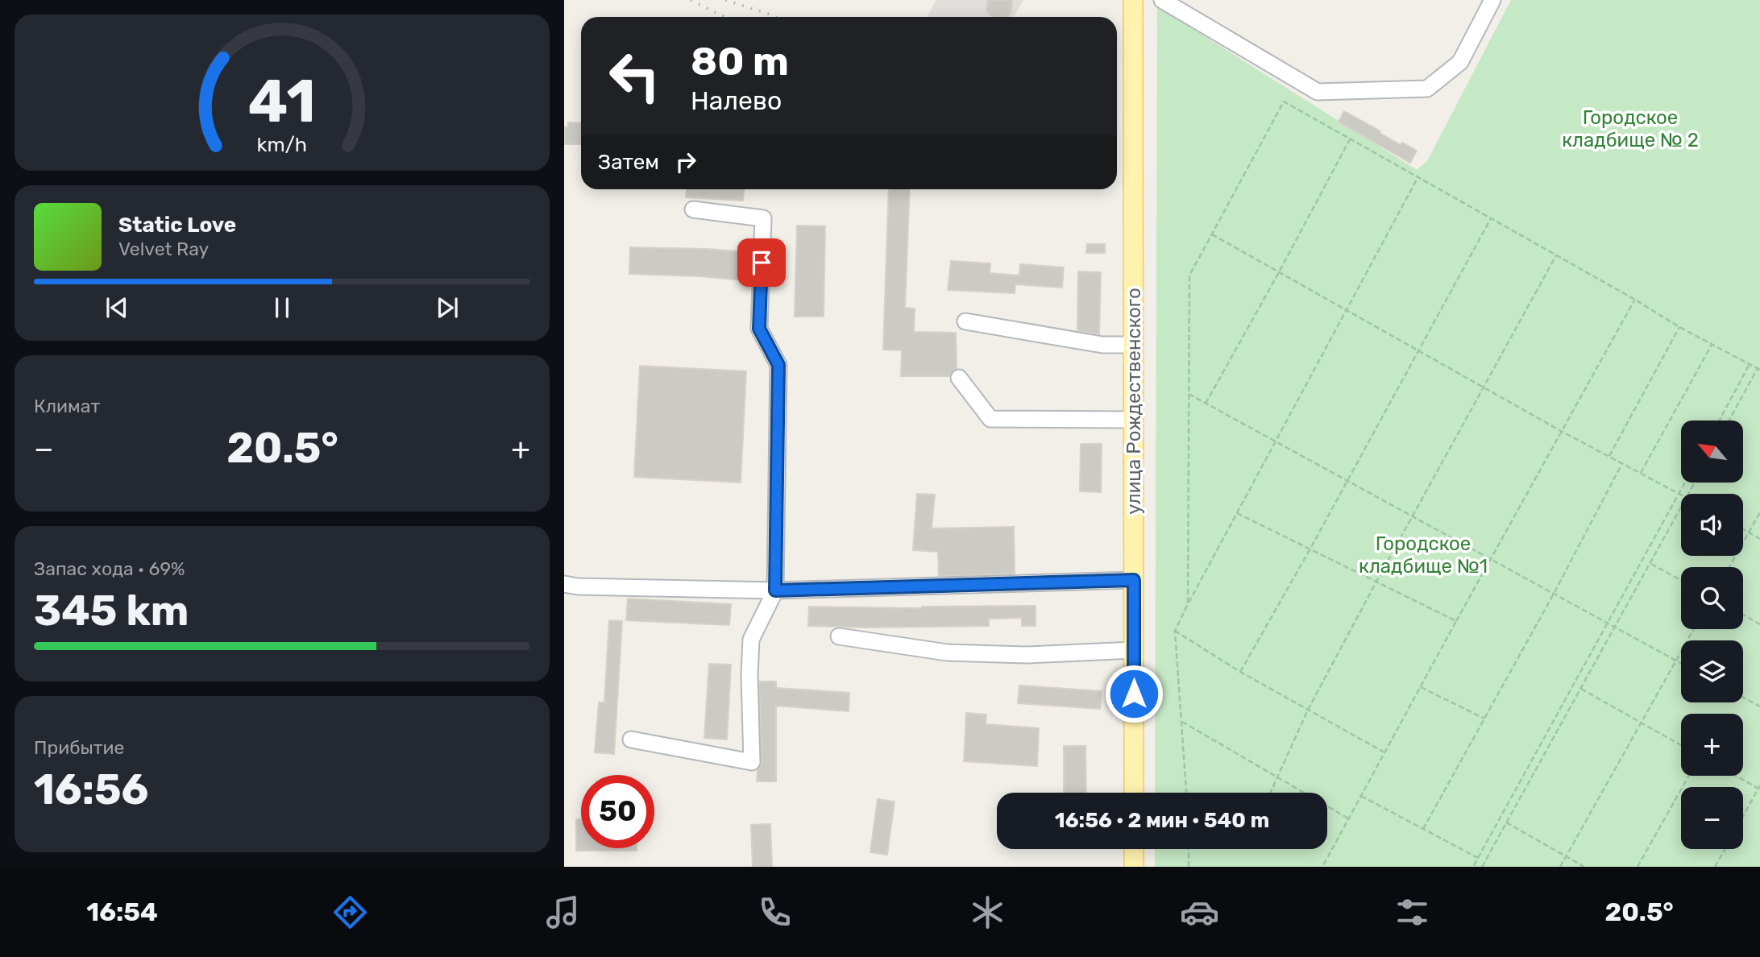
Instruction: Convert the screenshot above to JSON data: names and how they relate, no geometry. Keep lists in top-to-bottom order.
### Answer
{
  "streets": {
    "main road": ["улица Рождественского"]
  },
  "parks": ["Городское кладбище № 2", "Городское кладбище №1"],
  "north": "top left",
  "page": {
    "turn": ["80 m", "Налево"],
    "then": "Затем",
    "song": ["Static Love", "Velvet Ray"],
    "tile": [
      "Климат",
      ["Запас хода · 69%", "345 km"],
      ["Прибытие", "16:56"]
    ],
    "map_buttons": ["+", "−"],
    "heat": ["−", "20.5°", "+"],
    "limit": "50",
    "trip": "16:56 · 2 мин · 540 m",
    "tabs": ["16:54", "20.5°"],
    "gauge": ["41", "km/h"]
  }
}
